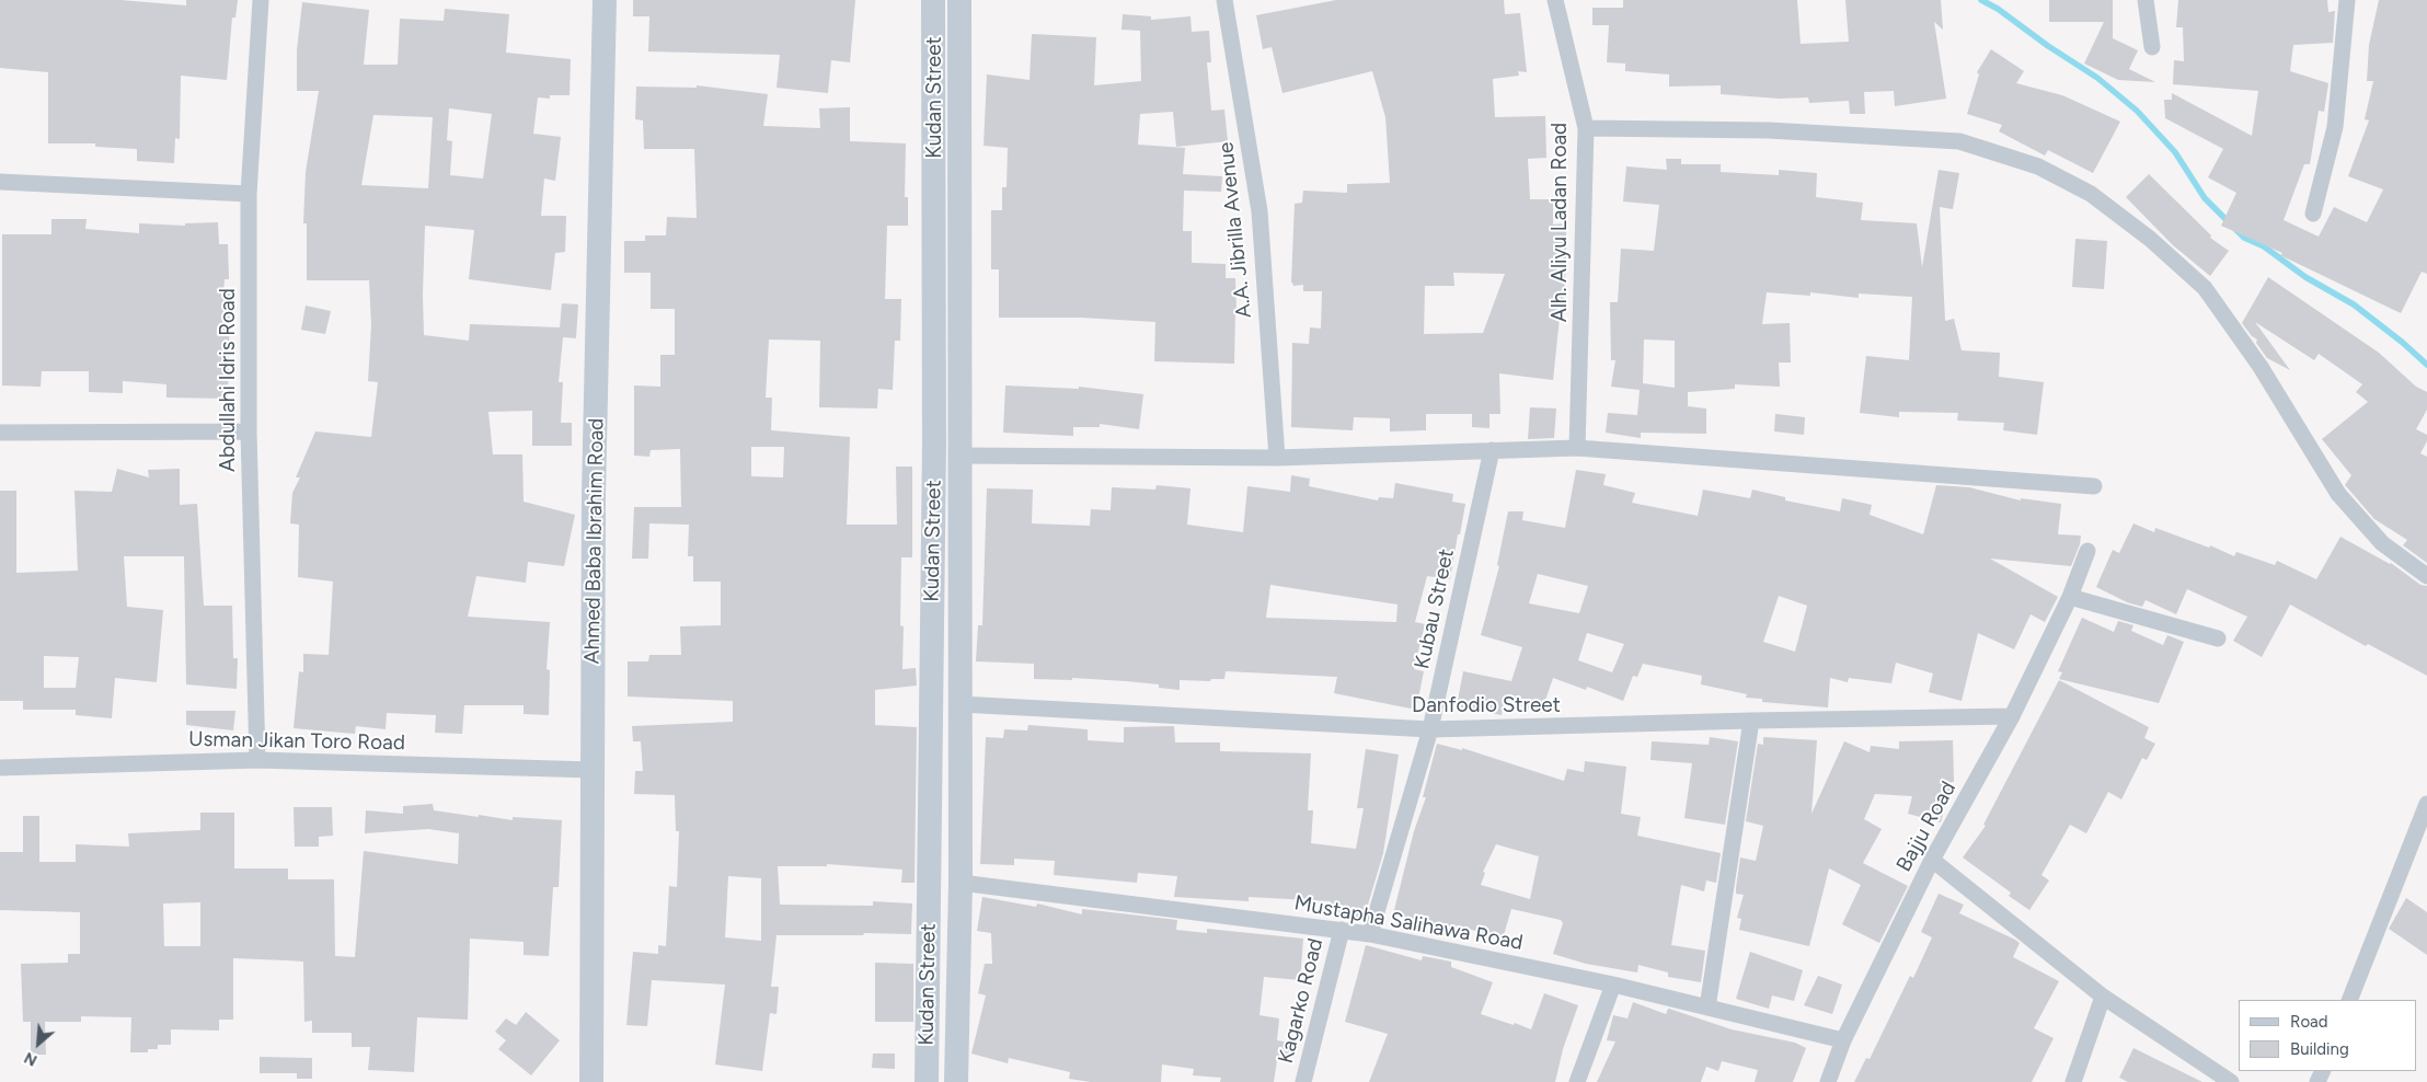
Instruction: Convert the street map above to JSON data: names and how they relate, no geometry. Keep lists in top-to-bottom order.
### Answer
{
  "streets": {
    "street": [
      "Kudan Street",
      "Alh. Aliyu Ladan Road",
      "A.A. Jibrilla Avenue",
      "Abdullahi Idris Road",
      "Ahmed Baba Ibrahim Road",
      "Kubau Street",
      "Danfodio Street",
      "Usman Jikan Toro Road",
      "Bajju Road",
      "Mustapha Salihawa Road",
      "Kagarko Road"
    ]
  },
  "crossings": [
    ["Abdullahi Idris Road", "Usman Jikan Toro Road"],
    ["Ahmed Baba Ibrahim Road", "Usman Jikan Toro Road"],
    ["Kubau Street", "Danfodio Street"],
    ["Kubau Street", "Mustapha Salihawa Road"],
    ["Danfodio Street", "Bajju Road"],
    ["Bajju Road", "Mustapha Salihawa Road"],
    ["Mustapha Salihawa Road", "Kagarko Road"]
  ],
  "legend": ["Road", "Building"],
  "north": "bottom left"
}
